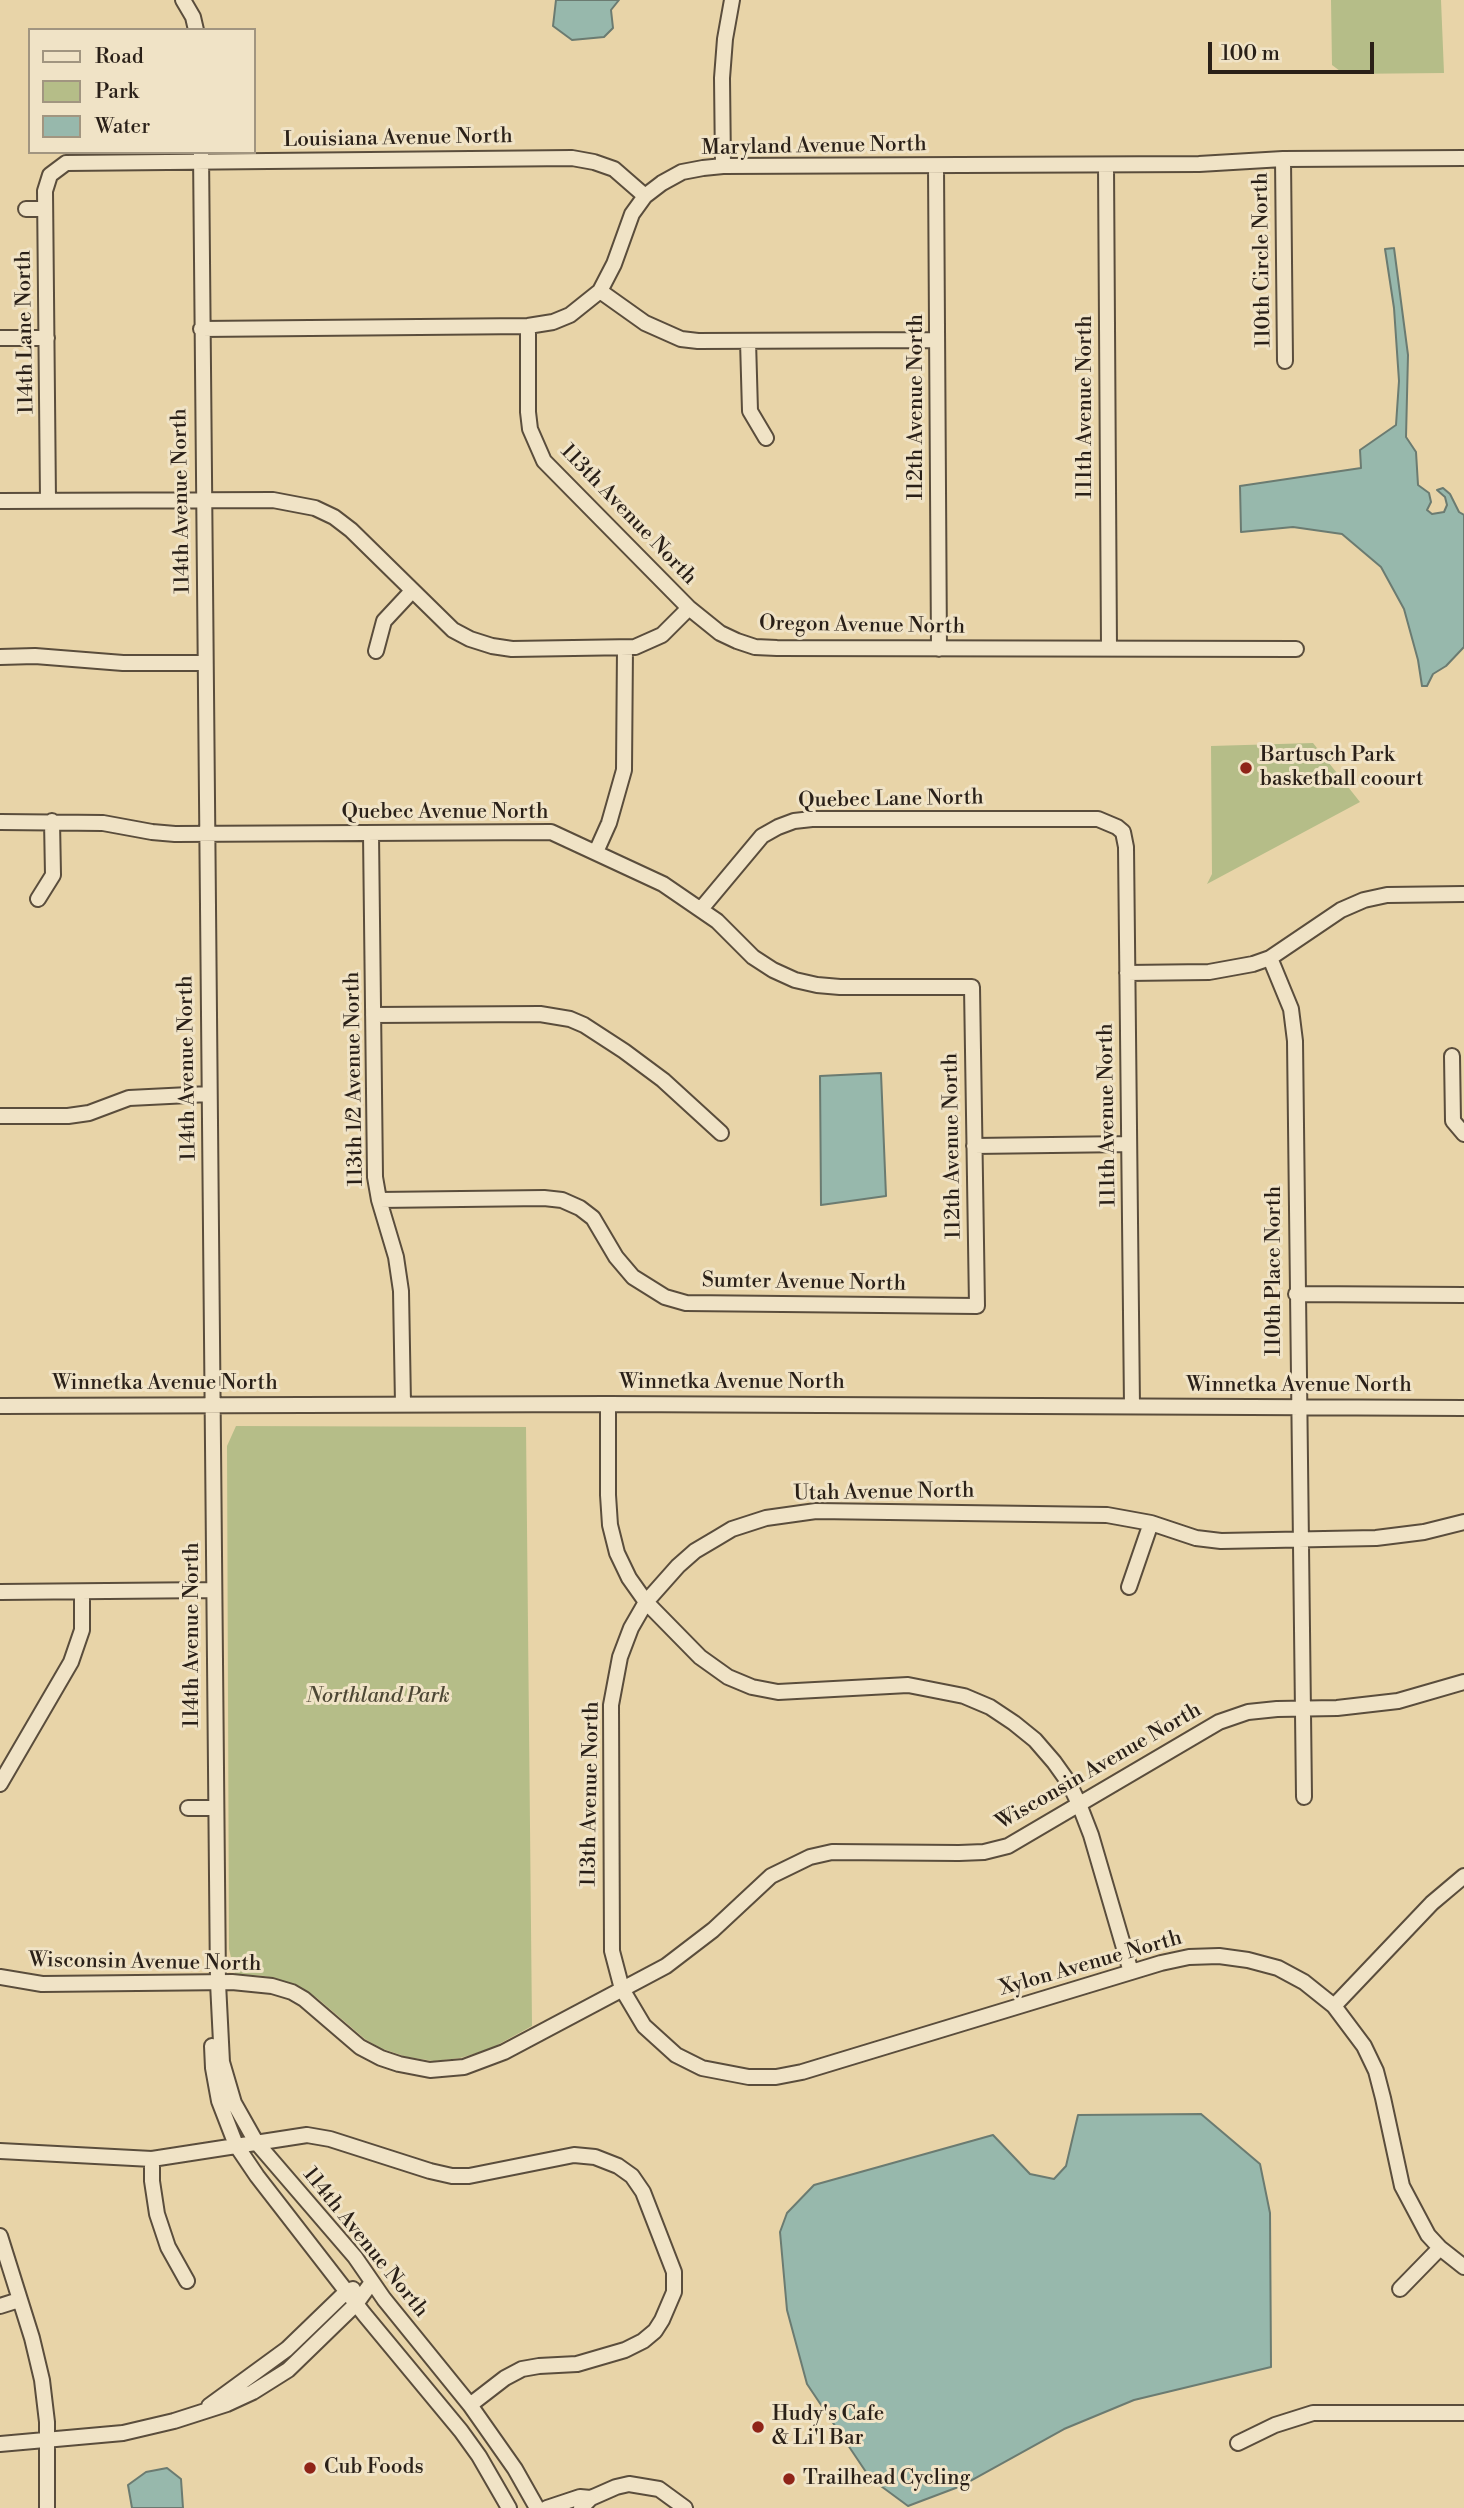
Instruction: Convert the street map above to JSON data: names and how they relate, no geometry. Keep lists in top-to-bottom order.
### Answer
{
  "streets": {
    "street": [
      "Louisiana Avenue North",
      "Maryland Avenue North",
      "110th Circle North",
      "114th Lane North",
      "112th Avenue North",
      "111th Avenue North",
      "114th Avenue North",
      "113th Avenue North",
      "Oregon Avenue North",
      "Quebec Lane North",
      "Quebec Avenue North",
      "113th 1/2 Avenue North",
      "110th Place North",
      "Sumter Avenue North",
      "Winnetka Avenue North",
      "Utah Avenue North",
      "Wisconsin Avenue North",
      "Xylon Avenue North"
    ]
  },
  "crossings": [
    ["Louisiana Avenue North", "Maryland Avenue North"],
    ["Louisiana Avenue North", "114th Lane North"],
    ["Louisiana Avenue North", "114th Avenue North"],
    ["Maryland Avenue North", "110th Circle North"],
    ["Maryland Avenue North", "112th Avenue North"],
    ["Maryland Avenue North", "111th Avenue North"],
    ["Maryland Avenue North", "114th Avenue North"],
    ["Maryland Avenue North", "113th Avenue North"],
    ["112th Avenue North", "Oregon Avenue North"],
    ["112th Avenue North", "Quebec Avenue North"],
    ["112th Avenue North", "Sumter Avenue North"],
    ["111th Avenue North", "Oregon Avenue North"],
    ["111th Avenue North", "Quebec Lane North"],
    ["111th Avenue North", "Winnetka Avenue North"],
    ["114th Avenue North", "Quebec Avenue North"],
    ["114th Avenue North", "Winnetka Avenue North"],
    ["114th Avenue North", "Wisconsin Avenue North"],
    ["113th Avenue North", "Oregon Avenue North"],
    ["113th Avenue North", "Utah Avenue North"],
    ["113th Avenue North", "Wisconsin Avenue North"],
    ["113th Avenue North", "Xylon Avenue North"],
    ["Quebec Lane North", "Quebec Avenue North"],
    ["Quebec Avenue North", "113th 1/2 Avenue North"],
    ["113th 1/2 Avenue North", "Sumter Avenue North"],
    ["113th 1/2 Avenue North", "Winnetka Avenue North"],
    ["110th Place North", "Winnetka Avenue North"],
    ["110th Place North", "Utah Avenue North"],
    ["110th Place North", "Wisconsin Avenue North"],
    ["Wisconsin Avenue North", "Xylon Avenue North"]
  ],
  "parks": ["Northland Park"],
  "places": [
    "Bartusch Park basketball coourt",
    "Hudy's Cafe & Li'l Bar",
    "Cub Foods",
    "Trailhead Cycling"
  ],
  "legend": ["Road", "Park", "Water"],
  "scale_bar": "100 m"
}
